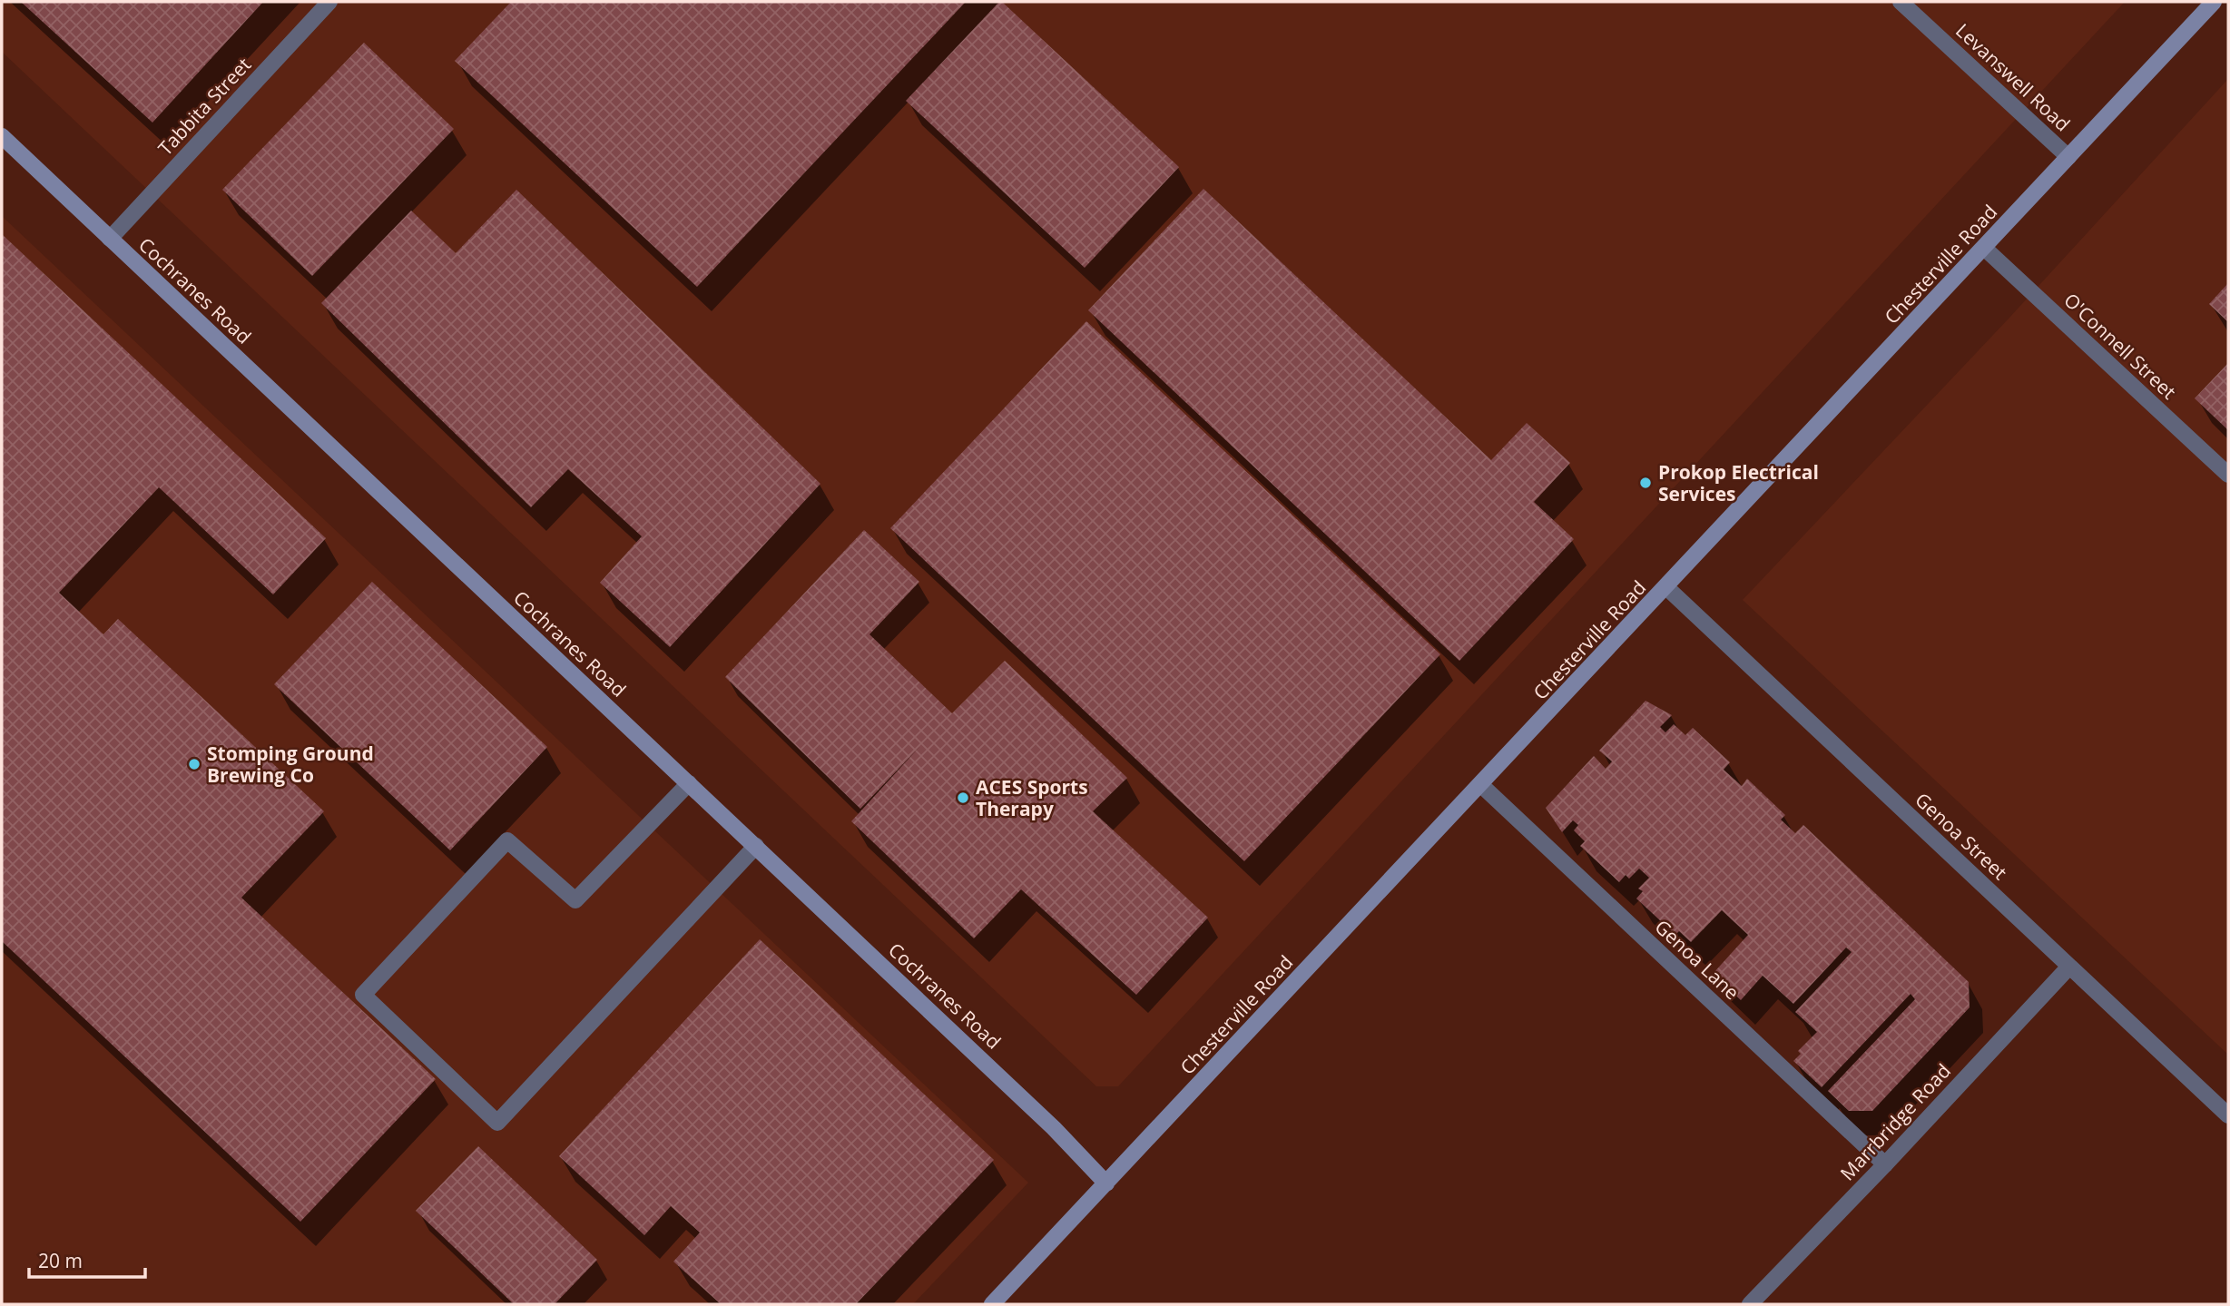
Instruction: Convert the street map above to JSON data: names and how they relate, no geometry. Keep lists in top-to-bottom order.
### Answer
{
  "streets": {
    "main road": ["Chesterville Road", "Cochranes Road"],
    "street": [
      "Levanswell Road",
      "Tabbita Street",
      "O'Connell Street",
      "Genoa Street",
      "Genoa Lane",
      "Marrbridge Road"
    ]
  },
  "crossings": [
    ["Levanswell Road", "Chesterville Road"],
    ["Tabbita Street", "Cochranes Road"],
    ["Chesterville Road", "Cochranes Road"],
    ["Chesterville Road", "O'Connell Street"],
    ["Chesterville Road", "Genoa Street"],
    ["Chesterville Road", "Genoa Lane"],
    ["Genoa Street", "Marrbridge Road"],
    ["Genoa Lane", "Marrbridge Road"]
  ],
  "places": ["Prokop Electrical Services", "Stomping Ground Brewing Co", "ACES Sports Therapy"],
  "scale_bar": "20 m"
}
